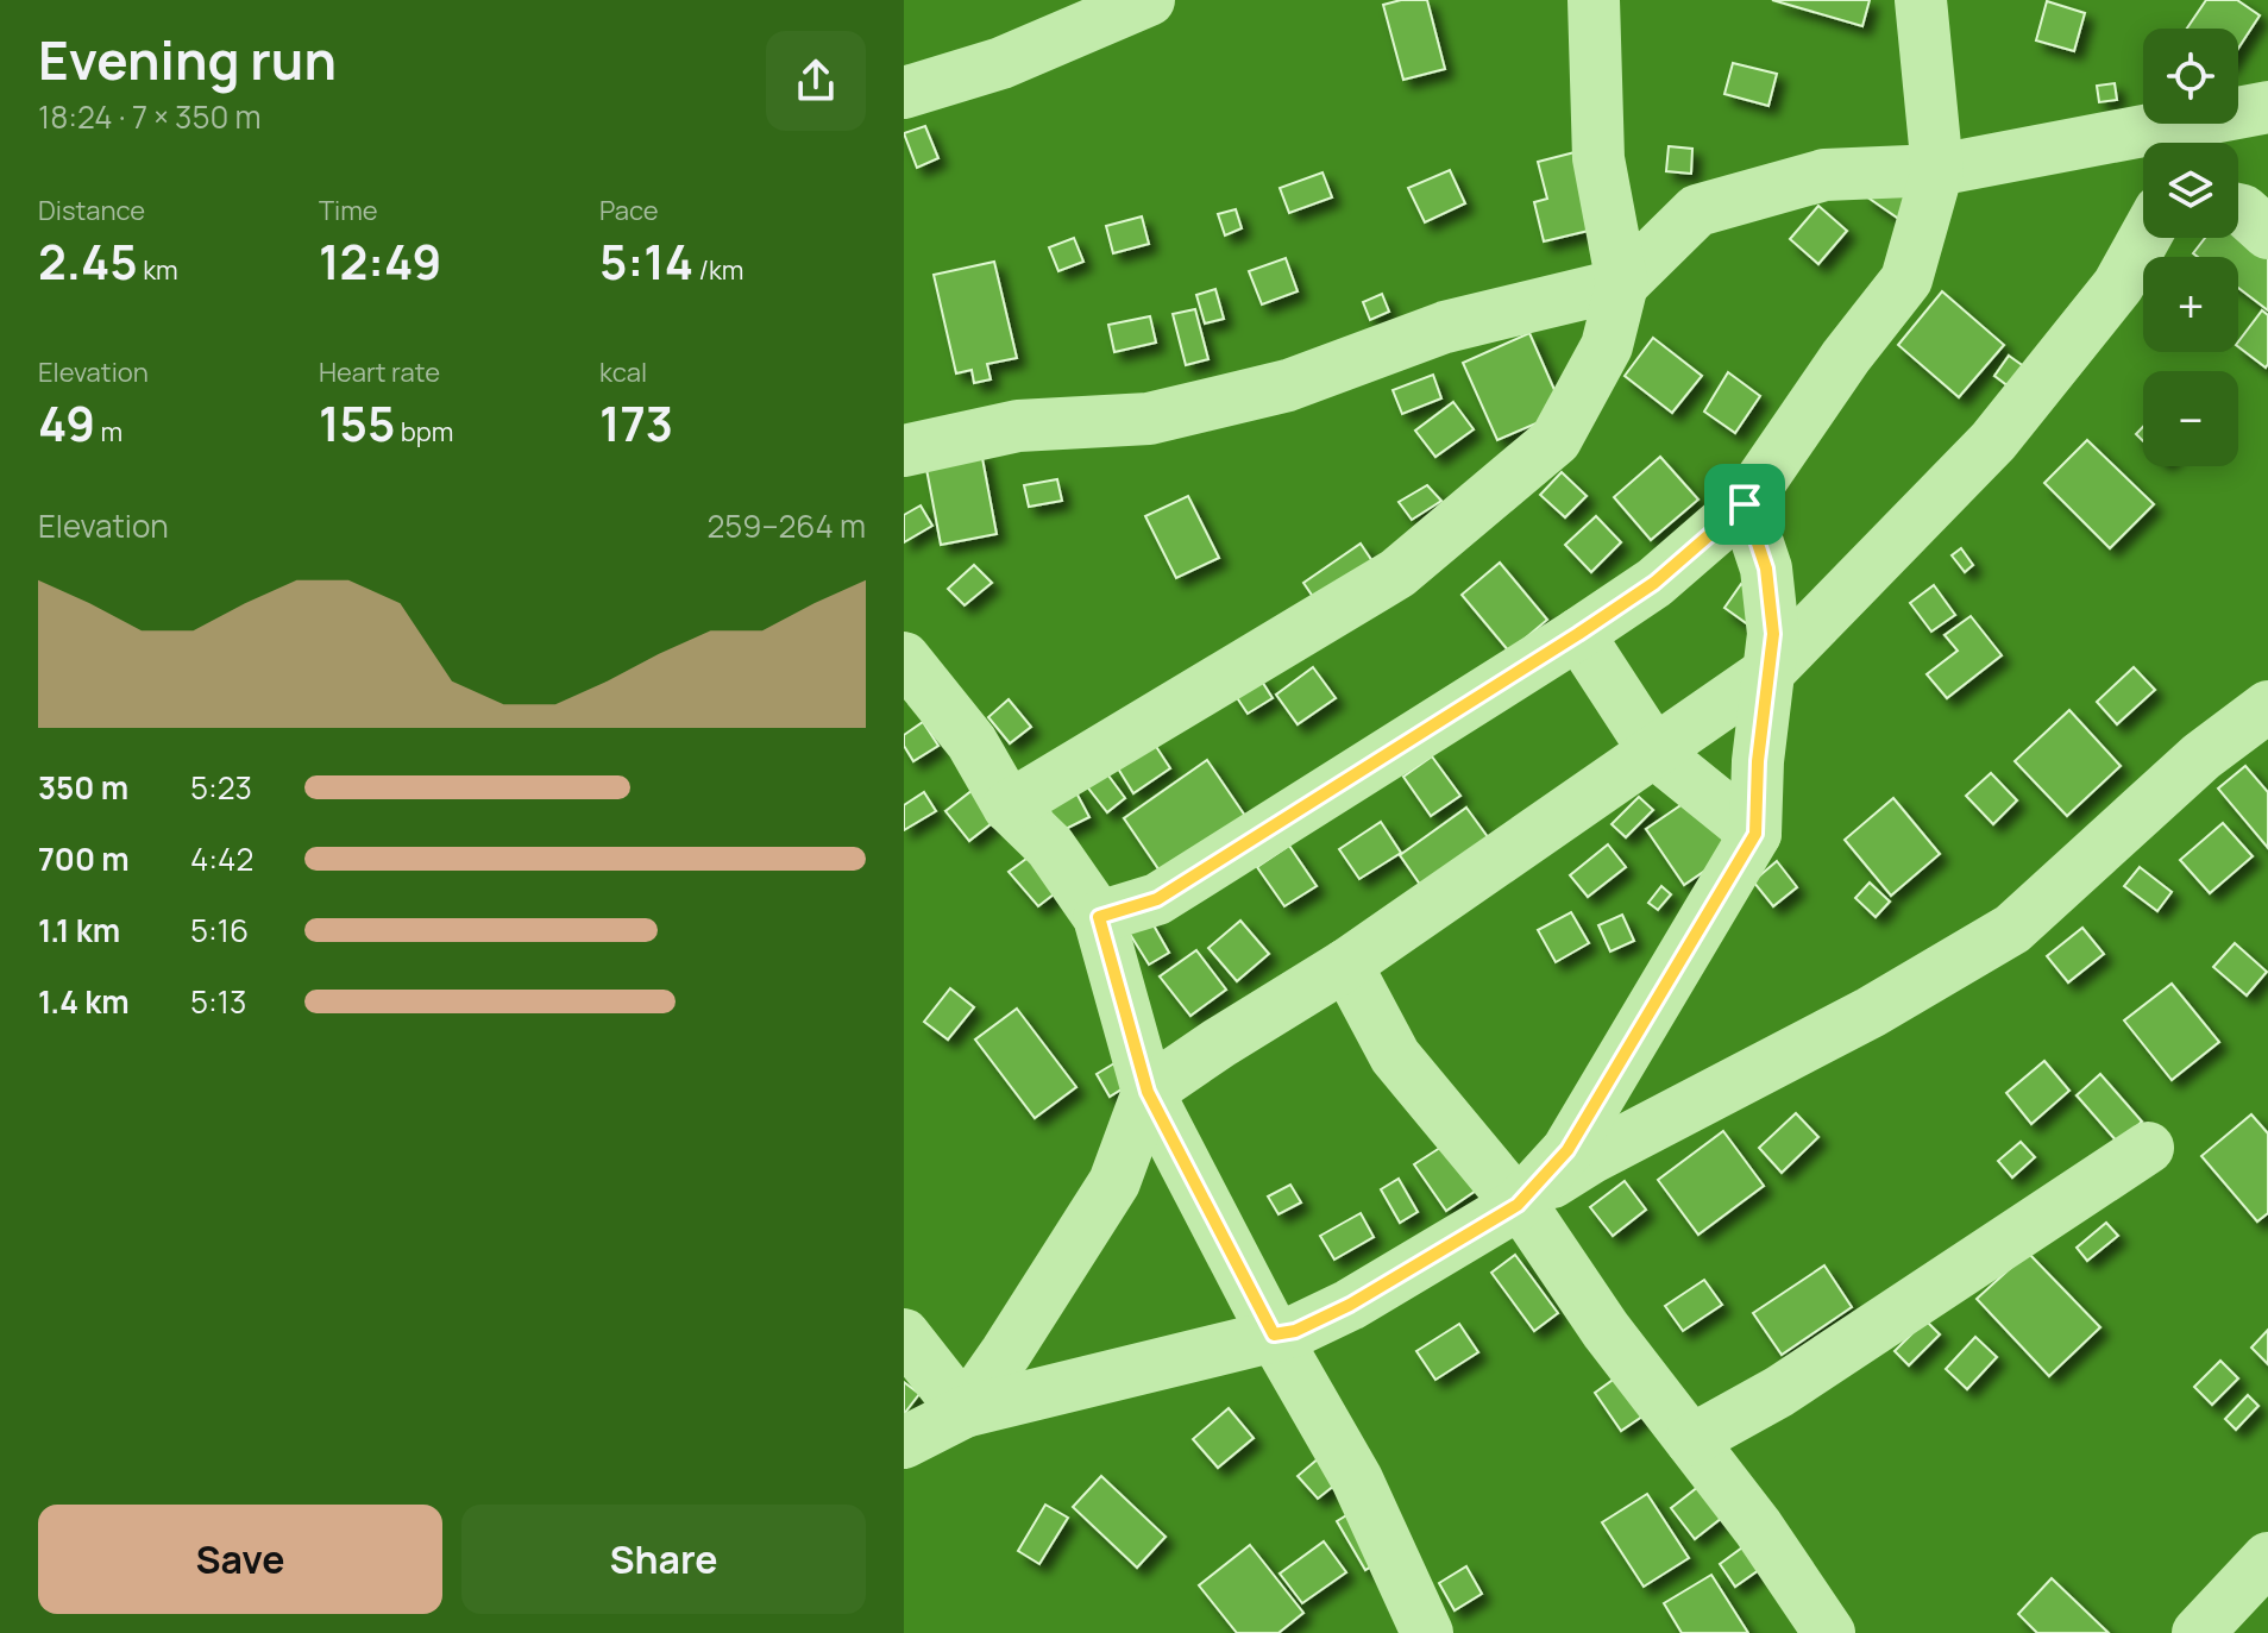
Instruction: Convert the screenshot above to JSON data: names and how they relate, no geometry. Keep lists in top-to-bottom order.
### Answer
{
  "page": {
    "heading": ["Evening run", "18:24 · 7 × 350 m"],
    "map_buttons": ["+", "−"],
    "stats": [
      ["Distance", "2.45 km"],
      ["Time", "12:49"],
      ["Pace", "5:14 /km"],
      ["Elevation", "49 m"],
      ["Heart rate", "155 bpm"],
      ["kcal", "173"]
    ],
    "chart": ["Elevation", "259–264 m"],
    "list": [
      {
        "name": "350 m",
        "note": "5:23"
      },
      {
        "name": "700 m",
        "note": "4:42"
      },
      {
        "name": "1.1 km",
        "note": "5:16"
      },
      {
        "name": "1.4 km",
        "note": "5:13"
      }
    ],
    "buttons": ["Save", "Share"]
  }
}
